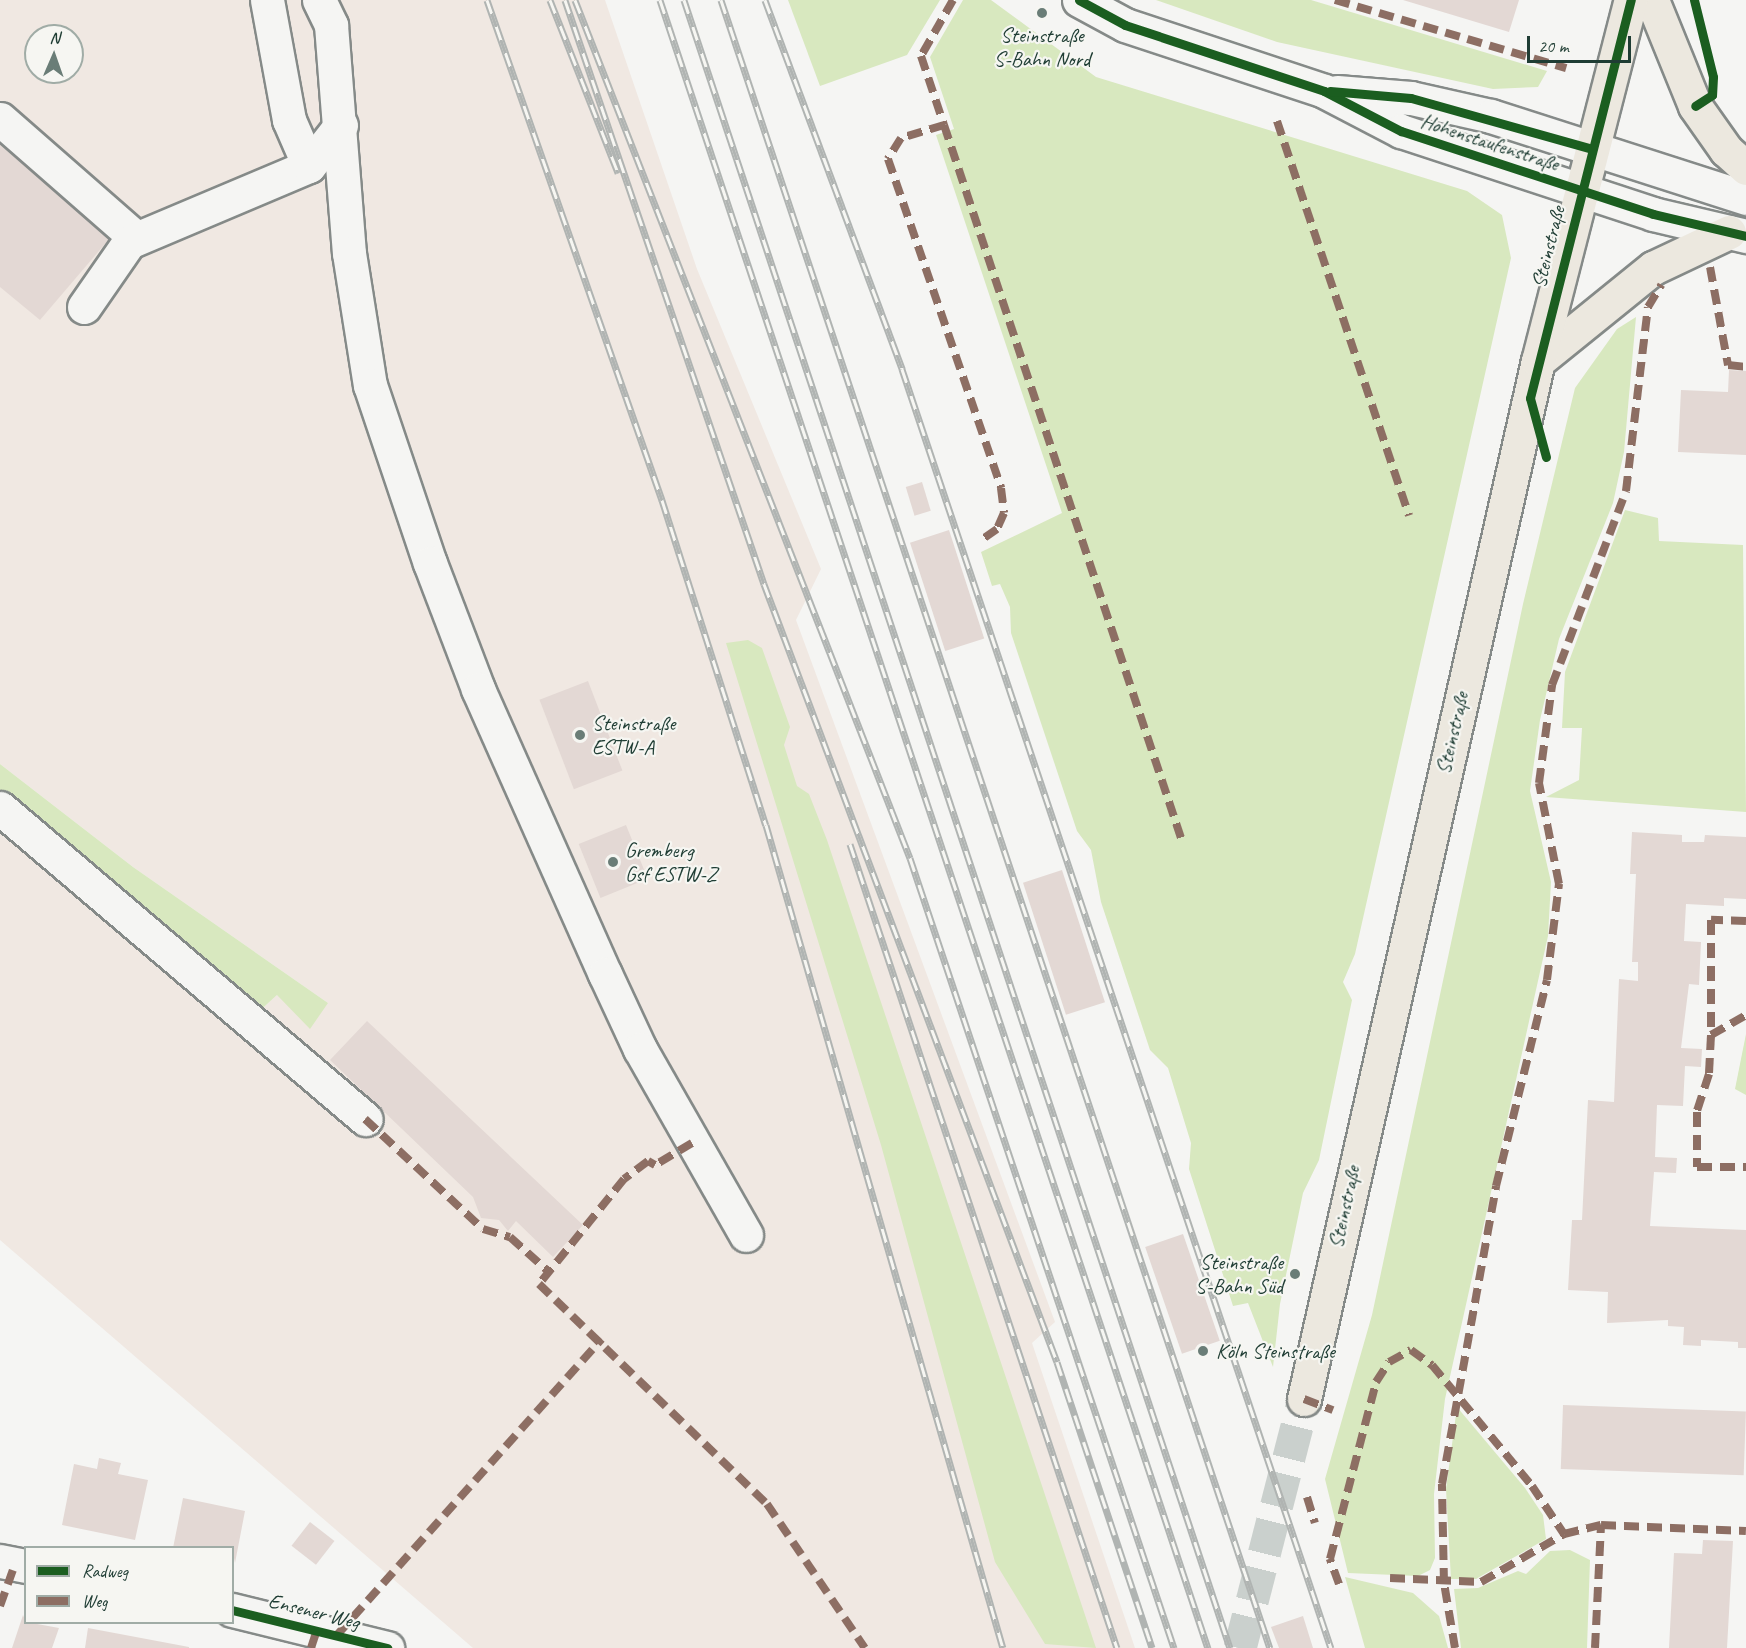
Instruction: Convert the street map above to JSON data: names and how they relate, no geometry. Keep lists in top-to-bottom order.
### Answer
{
  "streets": {
    "main road": ["Steinstraße"],
    "street": ["Hohenstaufenstraße", "Ensener Weg"]
  },
  "crossings": [
    ["Hohenstaufenstraße", "Steinstraße"]
  ],
  "places": [
    "Steinstraße S-Bahn Nord",
    "Steinstraße ESTW-A",
    "Gremberg Gsf ESTW-Z",
    "Steinstraße S-Bahn Süd",
    "Köln Steinstraße"
  ],
  "legend": ["Radweg", "Weg"],
  "scale_bar": "20 m",
  "north": "top"
}
